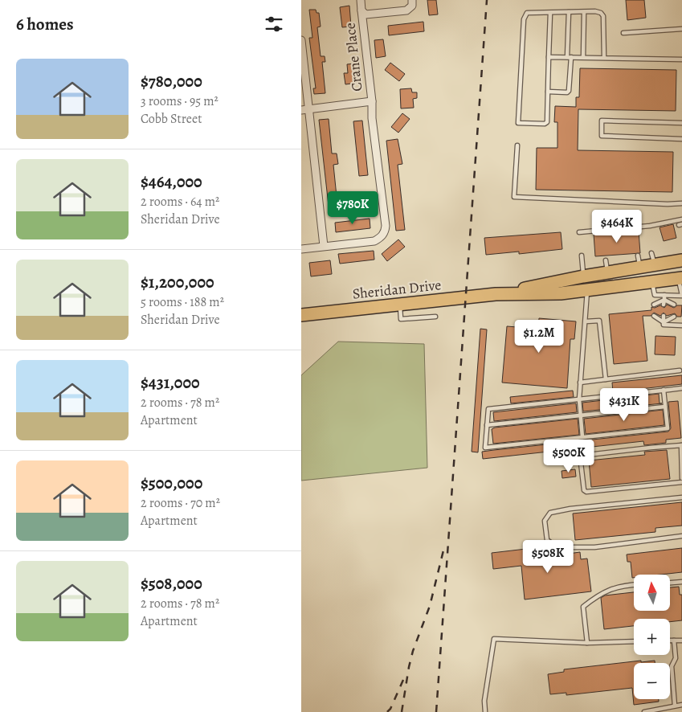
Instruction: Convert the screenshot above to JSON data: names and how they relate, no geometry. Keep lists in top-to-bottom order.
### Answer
{
  "streets": {
    "main road": ["Sheridan Drive"],
    "street": ["Crane Place"]
  },
  "north": "top",
  "page": {
    "heading": "6 homes",
    "list": [
      {
        "name": "$780,000",
        "note": "3 rooms · 95 m² · Cobb Street"
      },
      {
        "name": "$464,000",
        "note": "2 rooms · 64 m² · Sheridan Drive"
      },
      {
        "name": "$1,200,000",
        "note": "5 rooms · 188 m² · Sheridan Drive"
      },
      {
        "name": "$431,000",
        "note": "2 rooms · 78 m² · Apartment"
      },
      {
        "name": "$500,000",
        "note": "2 rooms · 70 m² · Apartment"
      },
      {
        "name": "$508,000",
        "note": "2 rooms · 78 m² · Apartment"
      }
    ],
    "price": [
      "$780K",
      "$464K",
      "$1.2M",
      "$431K",
      "$500K",
      "$508K"
    ],
    "map_buttons": ["+", "−"]
  }
}
